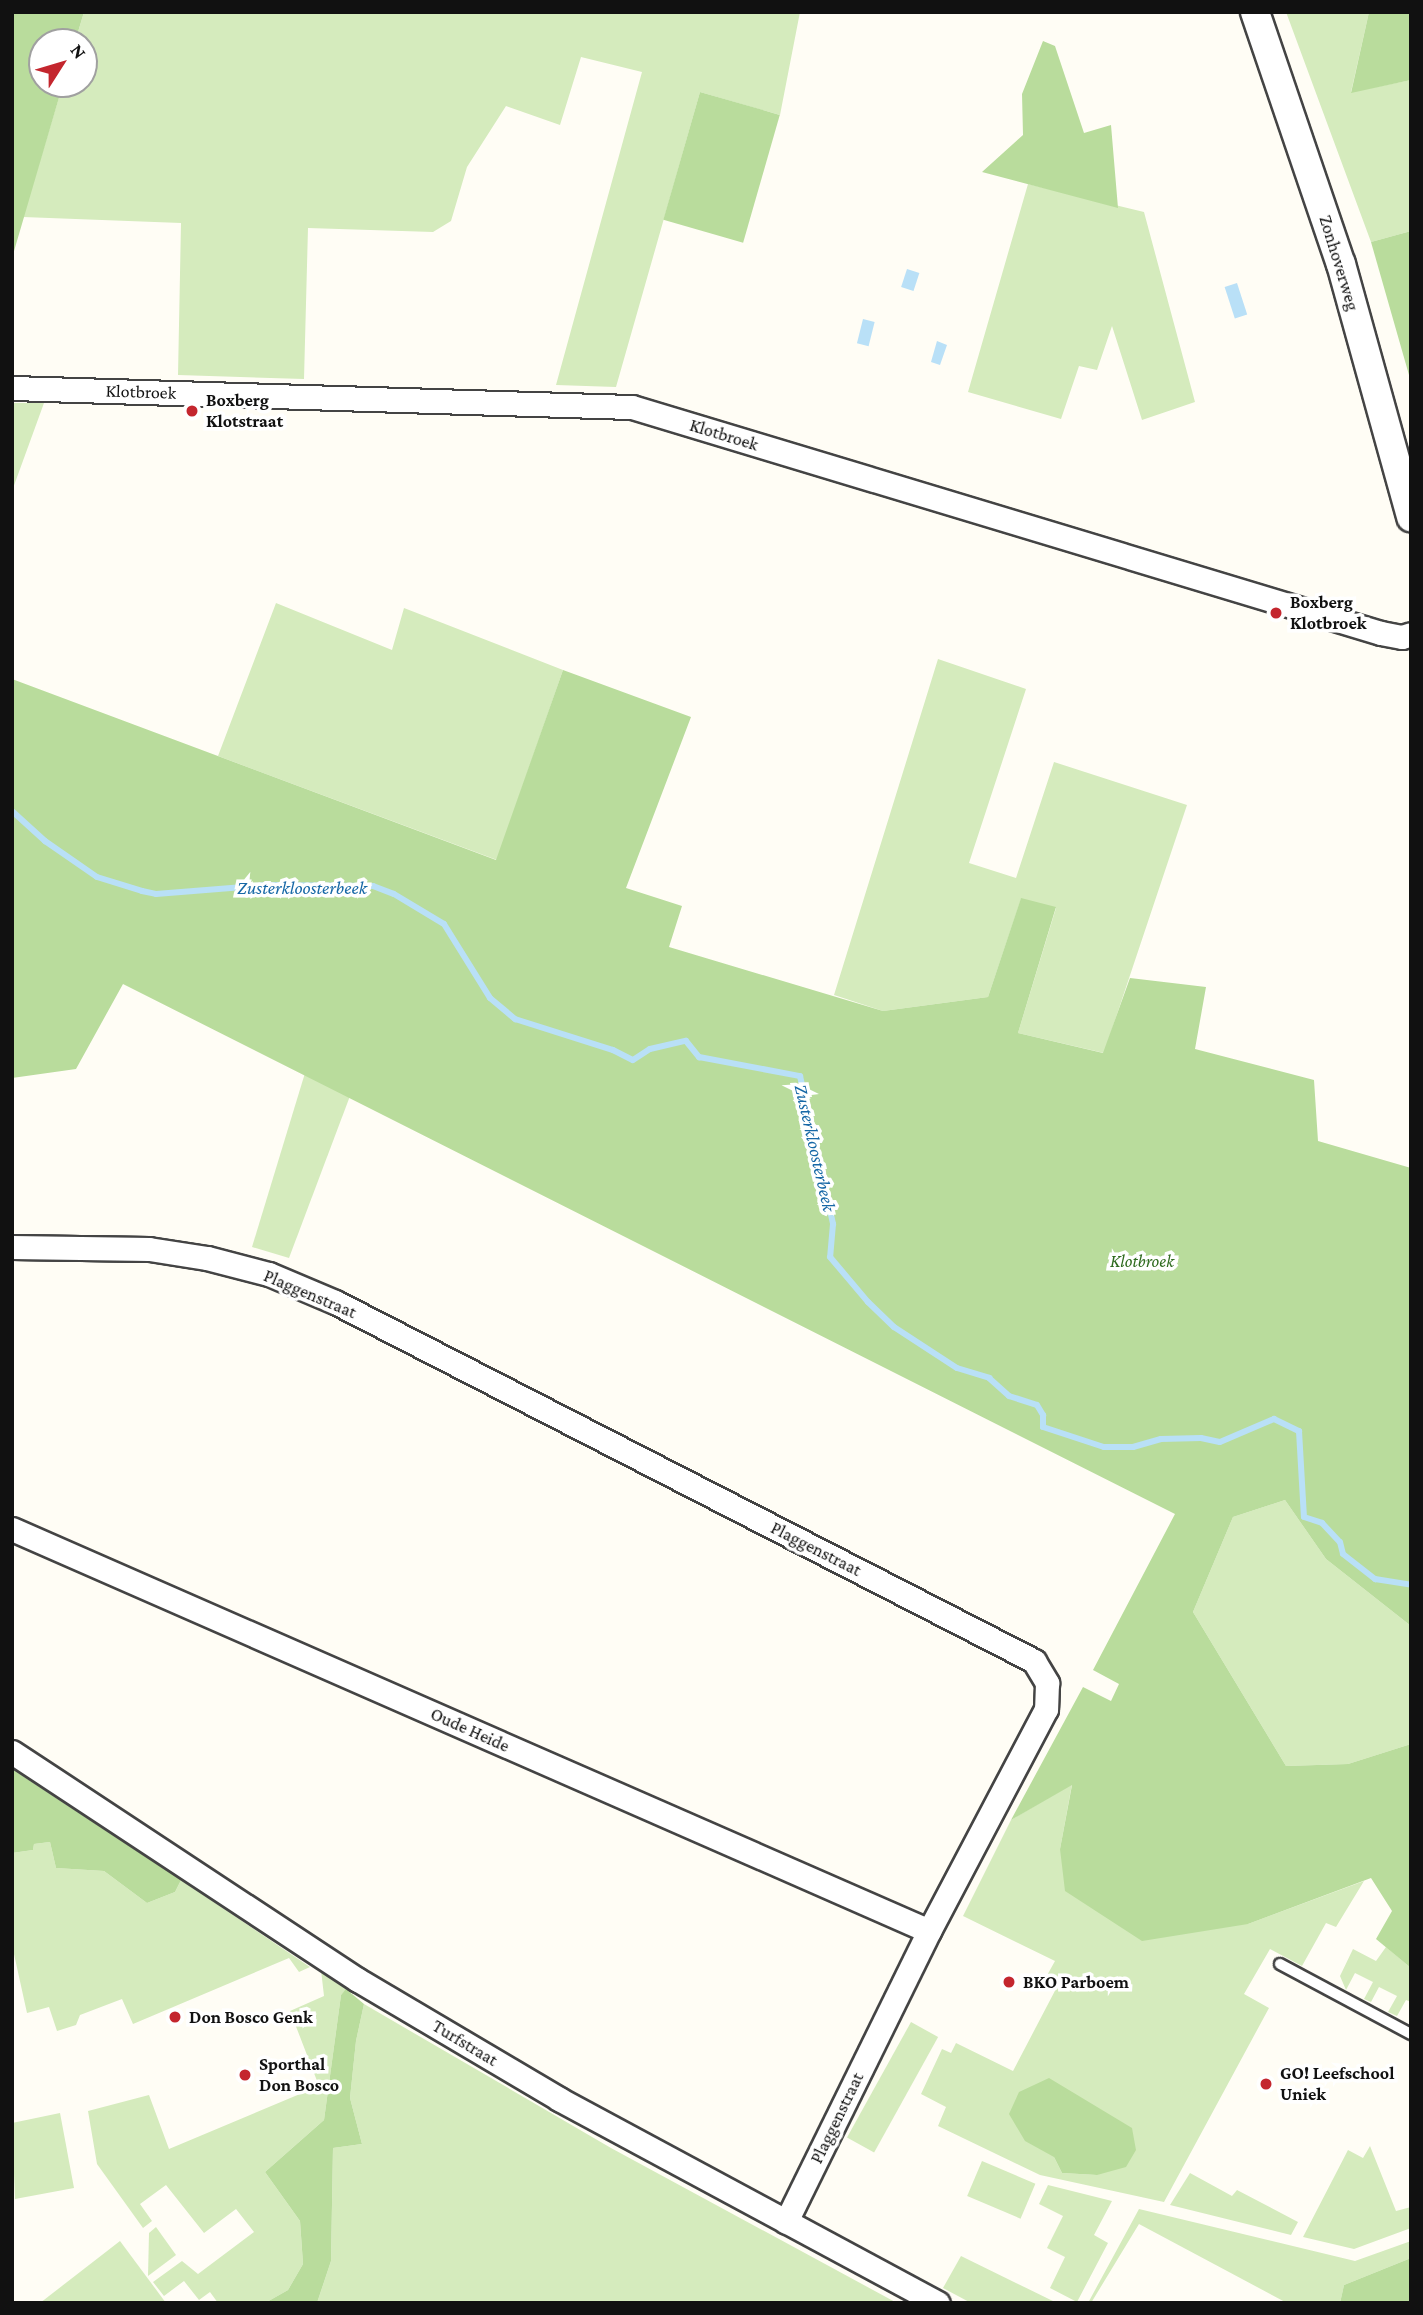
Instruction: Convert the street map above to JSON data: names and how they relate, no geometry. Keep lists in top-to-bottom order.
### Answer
{
  "streets": {
    "street": [
      "Zonhoverweg",
      "Klotbroek",
      "Plaggenstraat",
      "Oude Heide",
      "Turfstraat"
    ]
  },
  "crossings": [
    ["Plaggenstraat", "Oude Heide"],
    ["Plaggenstraat", "Turfstraat"]
  ],
  "water": ["Zusterkloosterbeek"],
  "parks": ["Klotbroek"],
  "places": [
    "Boxberg Klotstraat",
    "Boxberg Klotbroek",
    "BKO Parboem",
    "Don Bosco Genk",
    "Sporthal Don Bosco",
    "GO! Leefschool Uniek"
  ],
  "north": "top right"
}
